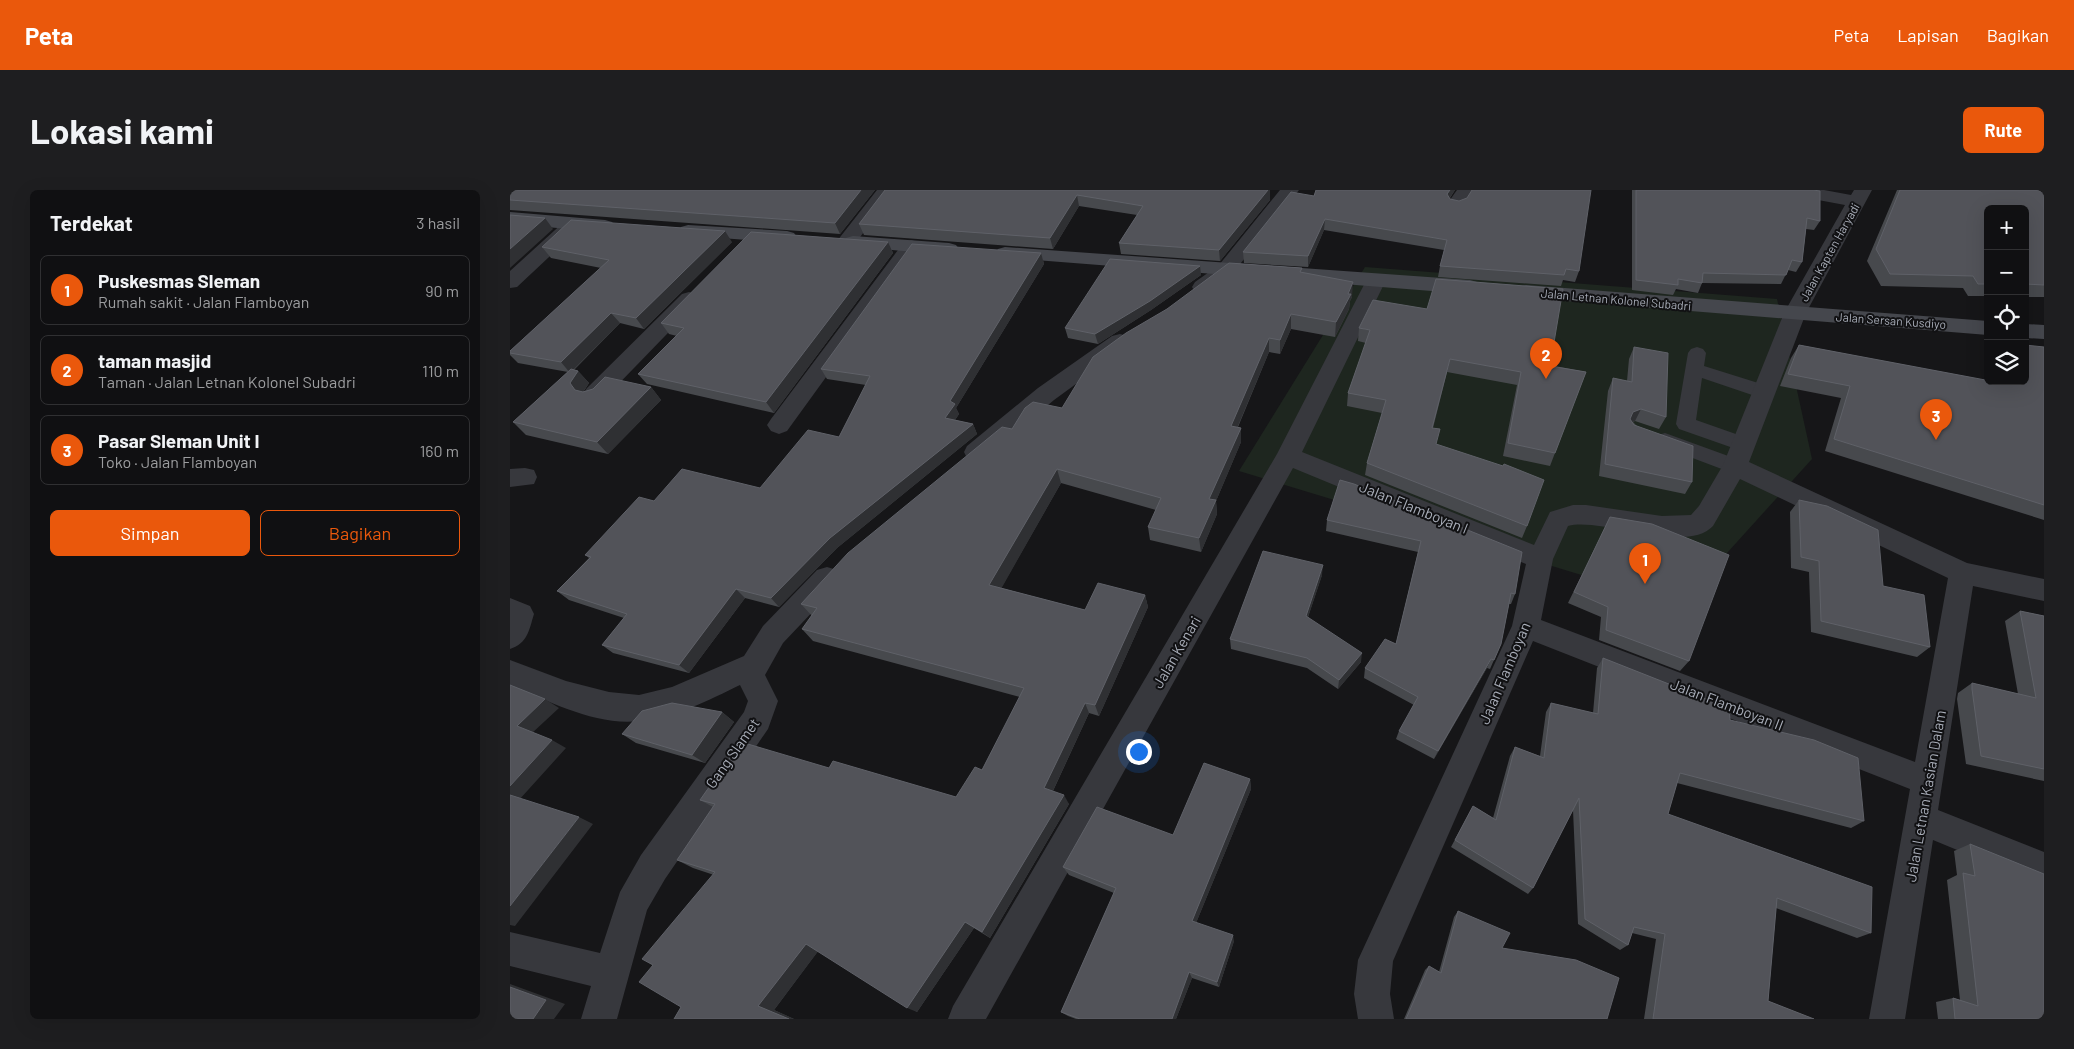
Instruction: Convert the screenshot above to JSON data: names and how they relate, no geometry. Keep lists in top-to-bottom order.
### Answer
{
  "streets": {
    "main road": ["Jalan Letnan Kolonel Subadri", "Jalan Sersan Kusdiyo"],
    "street": [
      "Jalan Kapten Haryadi",
      "Jalan Flamboyan I",
      "Jalan Kenari",
      "Jalan Flamboyan",
      "Jalan Flamboyan II",
      "Gang Slamet",
      "Jalan Letnan Kasian Dalam"
    ]
  },
  "crossings": [
    ["Jalan Kapten Haryadi", "Jalan Letnan Kolonel Subadri"],
    ["Jalan Kapten Haryadi", "Jalan Sersan Kusdiyo"],
    ["Jalan Kapten Haryadi", "Jalan Flamboyan"],
    ["Jalan Letnan Kolonel Subadri", "Jalan Sersan Kusdiyo"],
    ["Jalan Letnan Kolonel Subadri", "Jalan Kenari"],
    ["Jalan Letnan Kolonel Subadri", "Jalan Flamboyan"],
    ["Jalan Sersan Kusdiyo", "Jalan Flamboyan"],
    ["Jalan Flamboyan I", "Jalan Kenari"],
    ["Jalan Flamboyan I", "Jalan Flamboyan"],
    ["Jalan Flamboyan", "Jalan Flamboyan II"],
    ["Jalan Flamboyan II", "Jalan Letnan Kasian Dalam"]
  ],
  "page": {
    "header": "Peta",
    "nav": ["Peta", "Lapisan", "Bagikan"],
    "buttons": [
      "Rute",
      ["Simpan", "Bagikan"]
    ],
    "title": "Lokasi kami",
    "heading": ["Terdekat", "3 hasil"],
    "map_buttons": ["+", "−"],
    "list": [
      {
        "mark": "1",
        "name": "Puskesmas Sleman",
        "note": "Rumah sakit · Jalan Flamboyan",
        "value": "90 m"
      },
      {
        "mark": "2",
        "name": "taman masjid",
        "note": "Taman · Jalan Letnan Kolonel Subadri",
        "value": "110 m"
      },
      {
        "mark": "3",
        "name": "Pasar Sleman Unit I",
        "note": "Toko · Jalan Flamboyan",
        "value": "160 m"
      }
    ],
    "pins": ["2", "3", "1"]
  }
}
